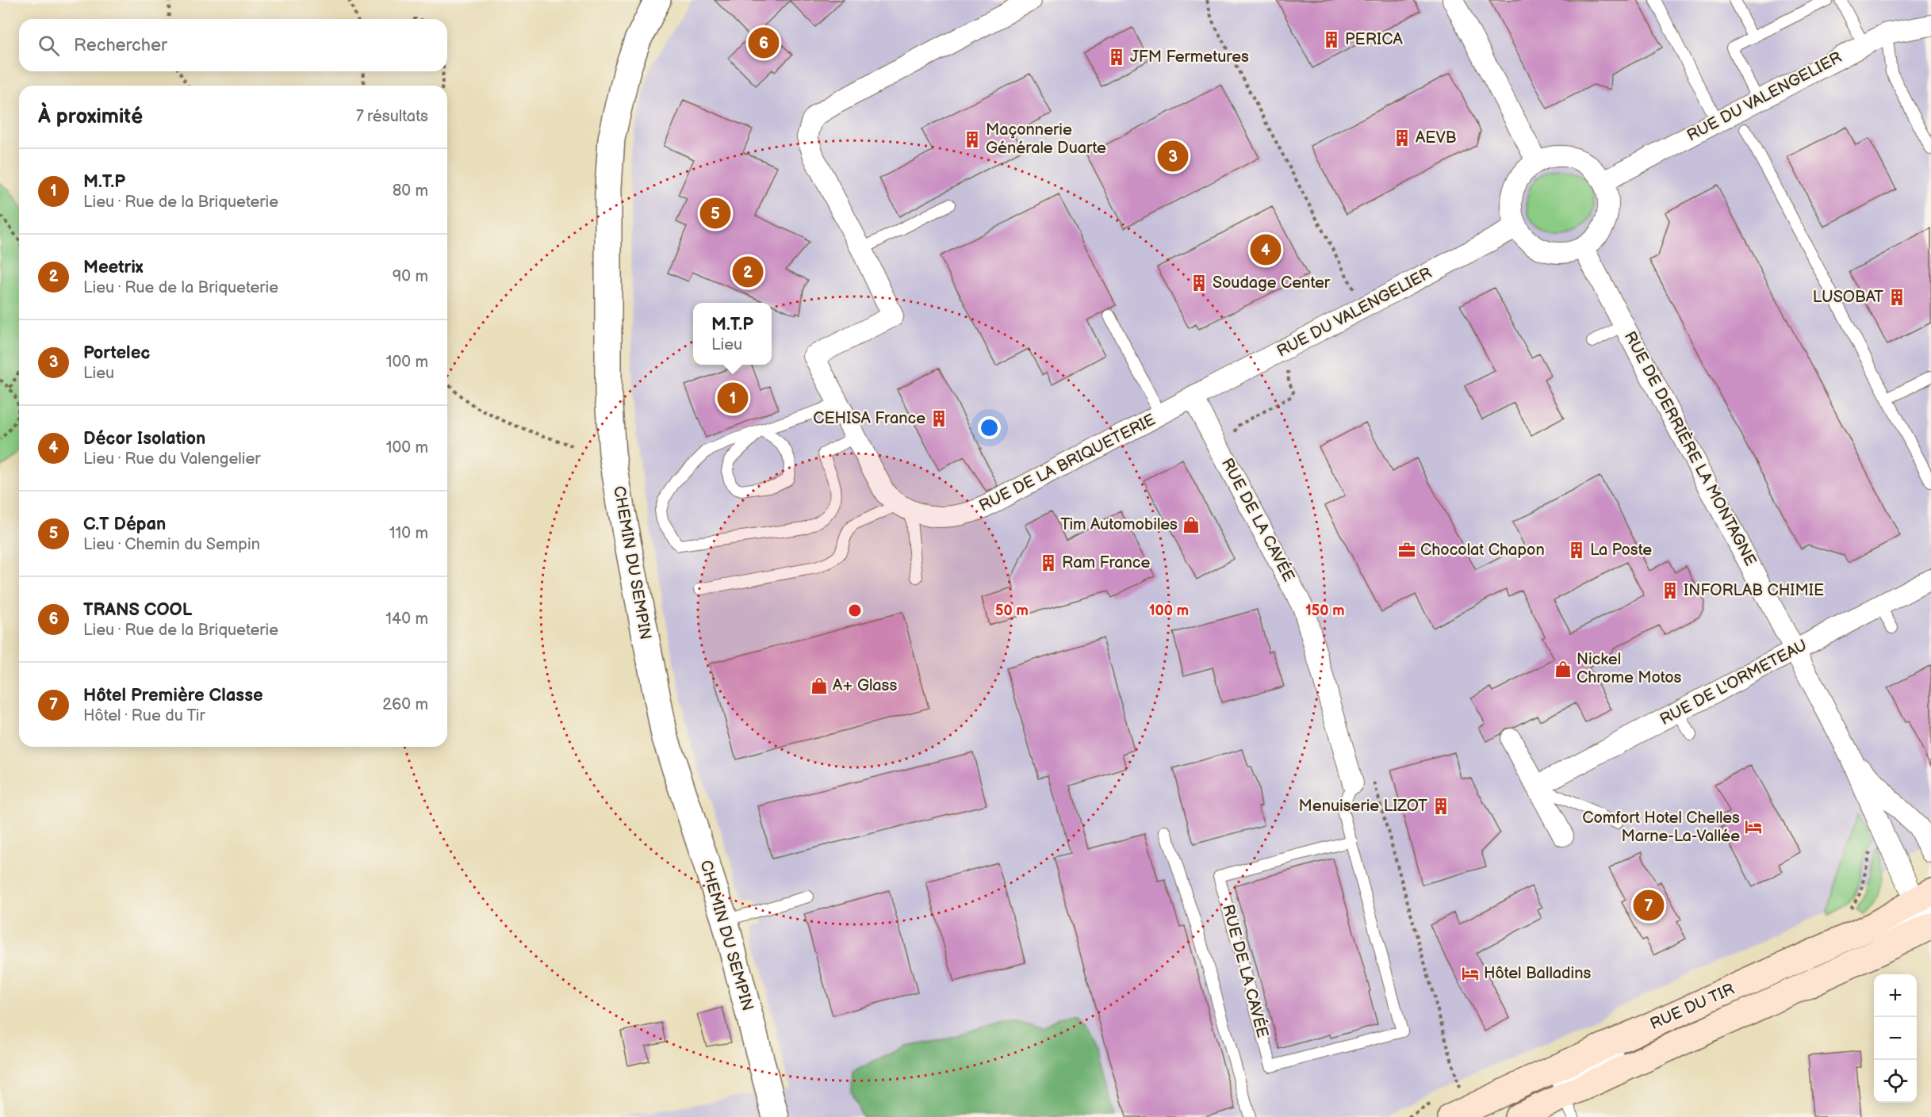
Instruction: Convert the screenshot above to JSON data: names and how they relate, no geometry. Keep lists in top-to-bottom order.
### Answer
{
  "streets": {
    "main road": ["RUE DU TIR"],
    "street": [
      "RUE DU VALENGELIER",
      "RUE DE DERRIÈRE LA MONTAGNE",
      "RUE DE LA BRIQUETERIE",
      "RUE DE LA CAVÉE",
      "CHEMIN DU SEMPIN",
      "RUE DE L'ORMETEAU"
    ]
  },
  "crossings": [
    ["RUE DU VALENGELIER", "RUE DE DERRIÈRE LA MONTAGNE"],
    ["RUE DU VALENGELIER", "RUE DE LA BRIQUETERIE"],
    ["RUE DU VALENGELIER", "RUE DE LA CAVÉE"],
    ["RUE DE DERRIÈRE LA MONTAGNE", "RUE DE L'ORMETEAU"],
    ["RUE DE DERRIÈRE LA MONTAGNE", "RUE DU TIR"],
    ["RUE DE LA BRIQUETERIE", "RUE DE LA CAVÉE"]
  ],
  "places": {
    "building": [
      "PERICA",
      "JFM Fermetures",
      "AEVB",
      "Maçonnerie Générale Duarte",
      "Soudage Center",
      "LUSOBAT",
      "CEHISA France",
      "La Poste",
      "Ram France",
      "INFORLAB CHIMIE",
      "Menuiserie LIZOT"
    ],
    "shop": ["Tim Automobiles", "Nickel Chrome Motos", "A+ Glass"],
    "office": ["Chocolat Chapon"],
    "hotel": ["Comfort Hotel Chelles Marne-La-Vallée", "Hôtel Balladins"]
  },
  "page": {
    "search": "Rechercher",
    "pins": [
      "6",
      "3",
      "5",
      "4",
      "2",
      "1",
      "7"
    ],
    "heading": ["À proximité", "7 résultats"],
    "list": [
      {
        "mark": "1",
        "name": "M.T.P",
        "note": "Lieu · Rue de la Briqueterie",
        "value": "80 m"
      },
      {
        "mark": "2",
        "name": "Meetrix",
        "note": "Lieu · Rue de la Briqueterie",
        "value": "90 m"
      },
      {
        "mark": "3",
        "name": "Portelec",
        "note": "Lieu",
        "value": "100 m"
      },
      {
        "mark": "4",
        "name": "Décor Isolation",
        "note": "Lieu · Rue du Valengelier",
        "value": "100 m"
      },
      {
        "mark": "5",
        "name": "C.T Dépan",
        "note": "Lieu · Chemin du Sempin",
        "value": "110 m"
      },
      {
        "mark": "6",
        "name": "TRANS COOL",
        "note": "Lieu · Rue de la Briqueterie",
        "value": "140 m"
      },
      {
        "mark": "7",
        "name": "Hôtel Première Classe",
        "note": "Hôtel · Rue du Tir",
        "value": "260 m"
      }
    ],
    "popup": ["M.T.P", "Lieu"],
    "map_buttons": ["+", "−"]
  },
  "rings": ["50 m", "100 m", "150 m"]
}
